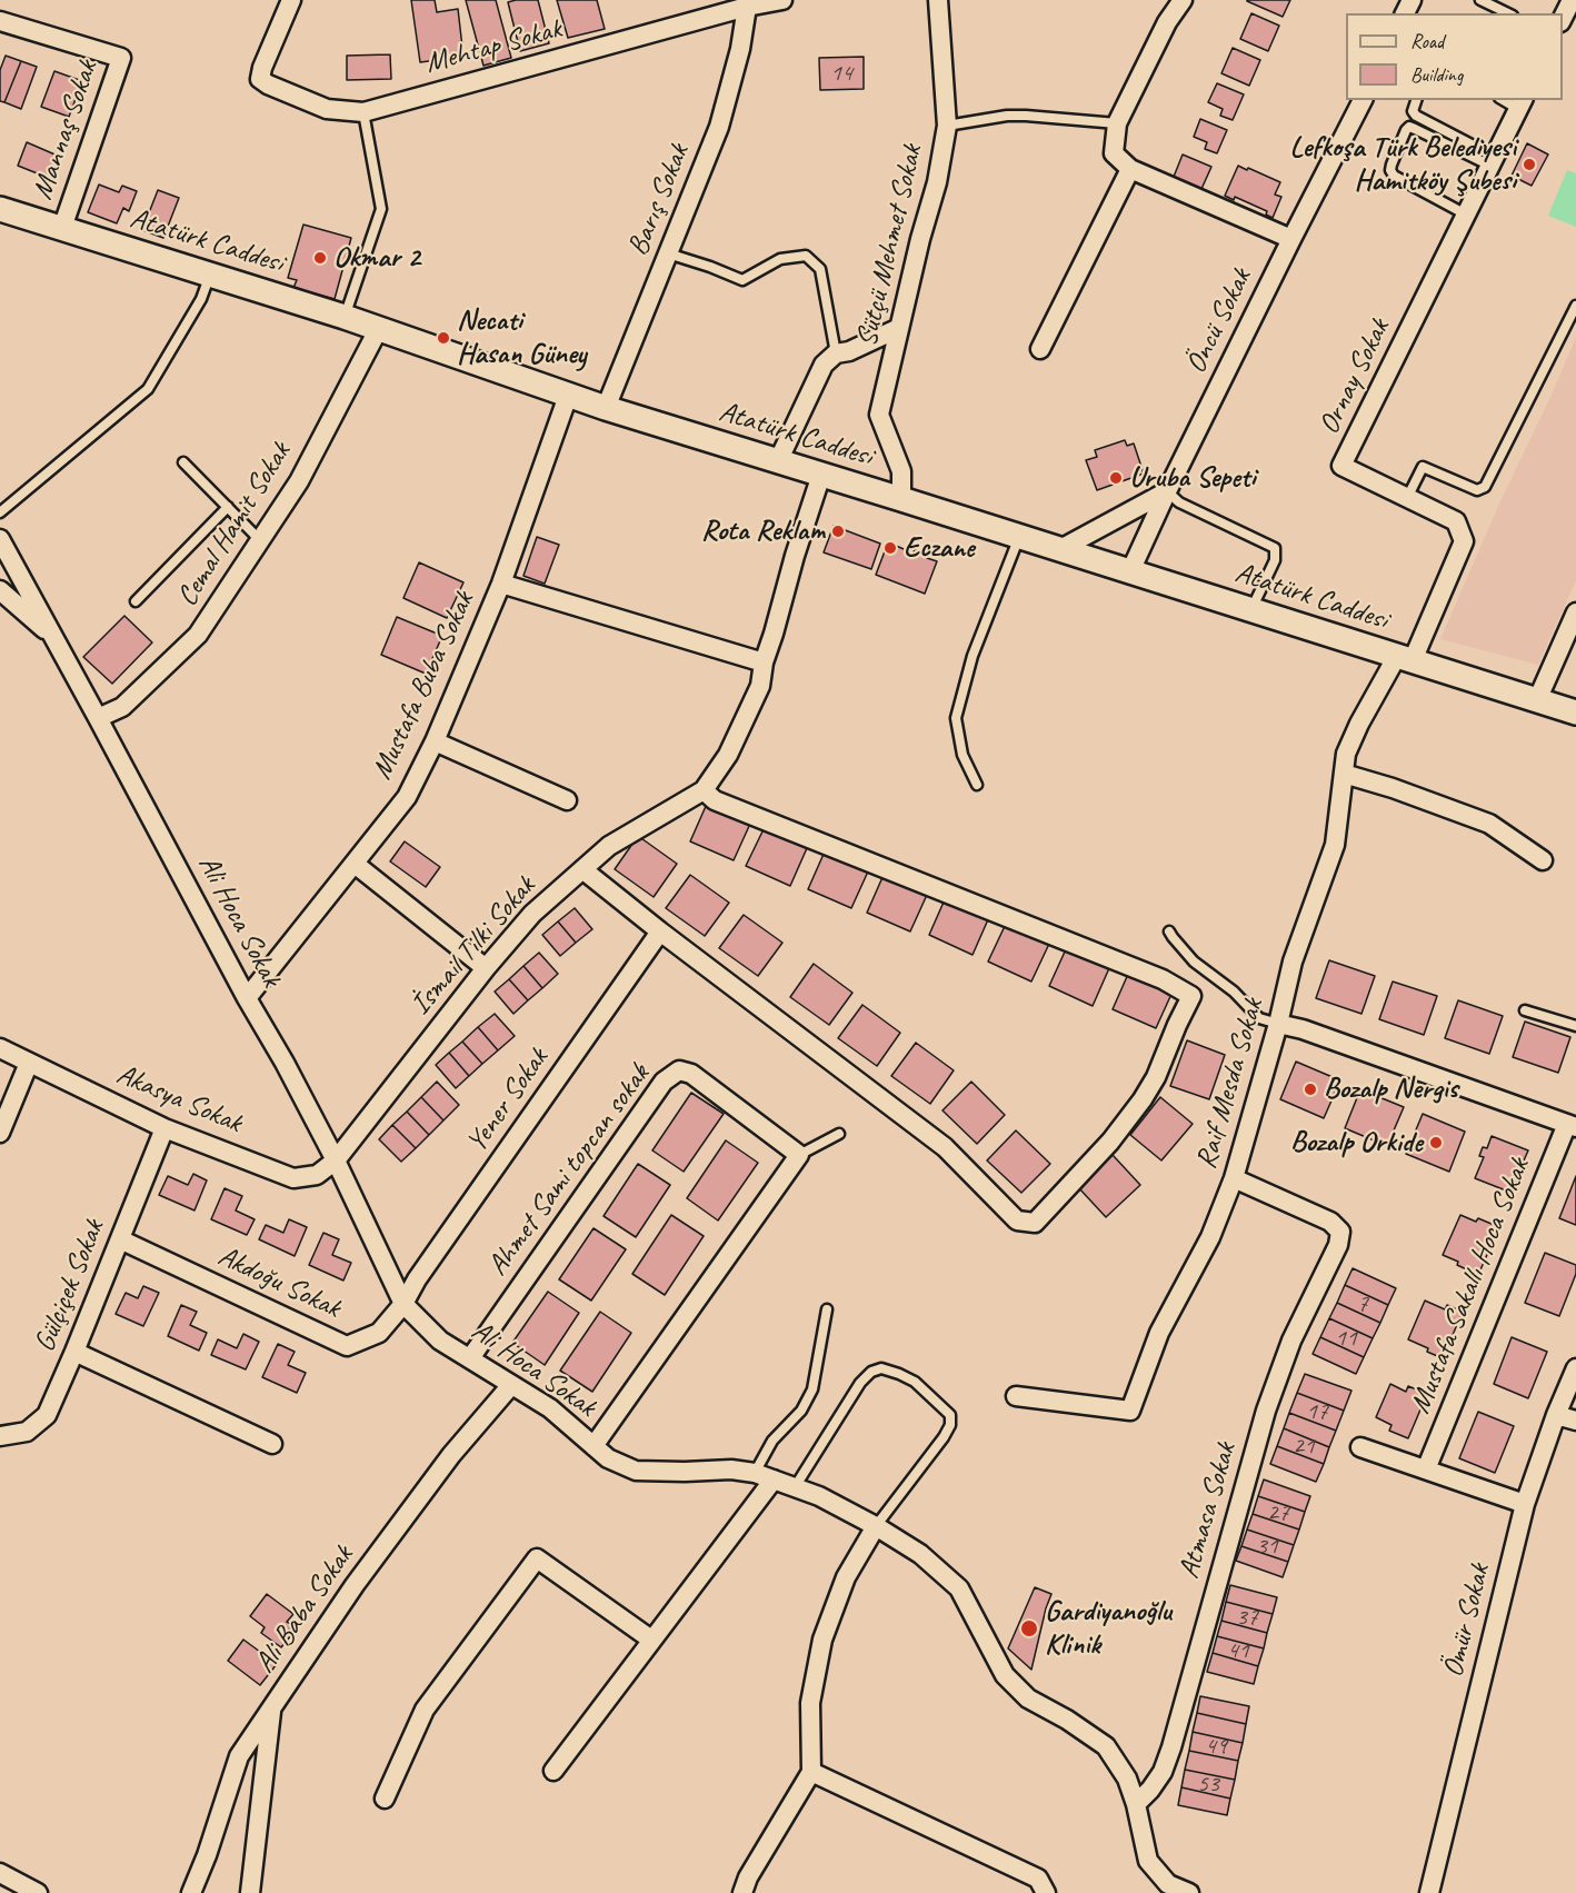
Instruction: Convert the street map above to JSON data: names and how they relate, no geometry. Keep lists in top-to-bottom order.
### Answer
{
  "streets": {
    "street": [
      "Mehtap Sokak",
      "Mannaş Sokak",
      "Barış Sokak",
      "Atatürk Caddesi",
      "Sütçü Mehmet Sokak",
      "Öncü Sokak",
      "Ornay Sokak",
      "Cemal Hamit Sokak",
      "Mustafa Buba Sokak",
      "Ali Hoca Sokak",
      "İsmail Tilki Sokak",
      "Raif Mesda Sokak",
      "Akasya Sokak",
      "Yener Sokak",
      "Ahmet Sami topcan sokak",
      "Akdoğu Sokak",
      "Gülçiçek Sokak",
      "Mustafa Sakallı Hoca Sokak",
      "Atmasa Sokak",
      "Ali Baba Sokak",
      "Ömür Sokak"
    ]
  },
  "crossings": [
    ["Mehtap Sokak", "Barış Sokak"],
    ["Mannaş Sokak", "Atatürk Caddesi"],
    ["Barış Sokak", "Atatürk Caddesi"],
    ["Atatürk Caddesi", "Sütçü Mehmet Sokak"],
    ["Atatürk Caddesi", "Öncü Sokak"],
    ["Atatürk Caddesi", "Ornay Sokak"],
    ["Atatürk Caddesi", "Cemal Hamit Sokak"],
    ["Atatürk Caddesi", "Mustafa Buba Sokak"],
    ["Atatürk Caddesi", "İsmail Tilki Sokak"],
    ["Atatürk Caddesi", "Raif Mesda Sokak"],
    ["Ornay Sokak", "Raif Mesda Sokak"],
    ["Cemal Hamit Sokak", "Ali Hoca Sokak"],
    ["Mustafa Buba Sokak", "Ali Hoca Sokak"],
    ["Ali Hoca Sokak", "İsmail Tilki Sokak"],
    ["Ali Hoca Sokak", "Akasya Sokak"],
    ["Ali Hoca Sokak", "Yener Sokak"],
    ["Ali Hoca Sokak", "Ahmet Sami topcan sokak"],
    ["Ali Hoca Sokak", "Akdoğu Sokak"],
    ["Ali Hoca Sokak", "Atmasa Sokak"],
    ["Ali Hoca Sokak", "Ali Baba Sokak"],
    ["İsmail Tilki Sokak", "Akasya Sokak"],
    ["Raif Mesda Sokak", "Atmasa Sokak"],
    ["Akasya Sokak", "Gülçiçek Sokak"],
    ["Yener Sokak", "Akdoğu Sokak"],
    ["Akdoğu Sokak", "Gülçiçek Sokak"]
  ],
  "places": [
    "Lefkoşa Türk Belediyesi Hamitköy Şubesi",
    "Okmar 2",
    "Necati Hasan Güney",
    "Uruba Sepeti",
    "Rota Reklam",
    "Eczane",
    "Bozalp Nergis",
    "Bozalp Orkide",
    "Gardiyanoğlu Klinik"
  ],
  "house_numbers": [
    "14",
    "7",
    "11",
    "17",
    "21",
    "27",
    "31",
    "37",
    "41",
    "49",
    "53"
  ],
  "legend": ["Road", "Building"]
}
